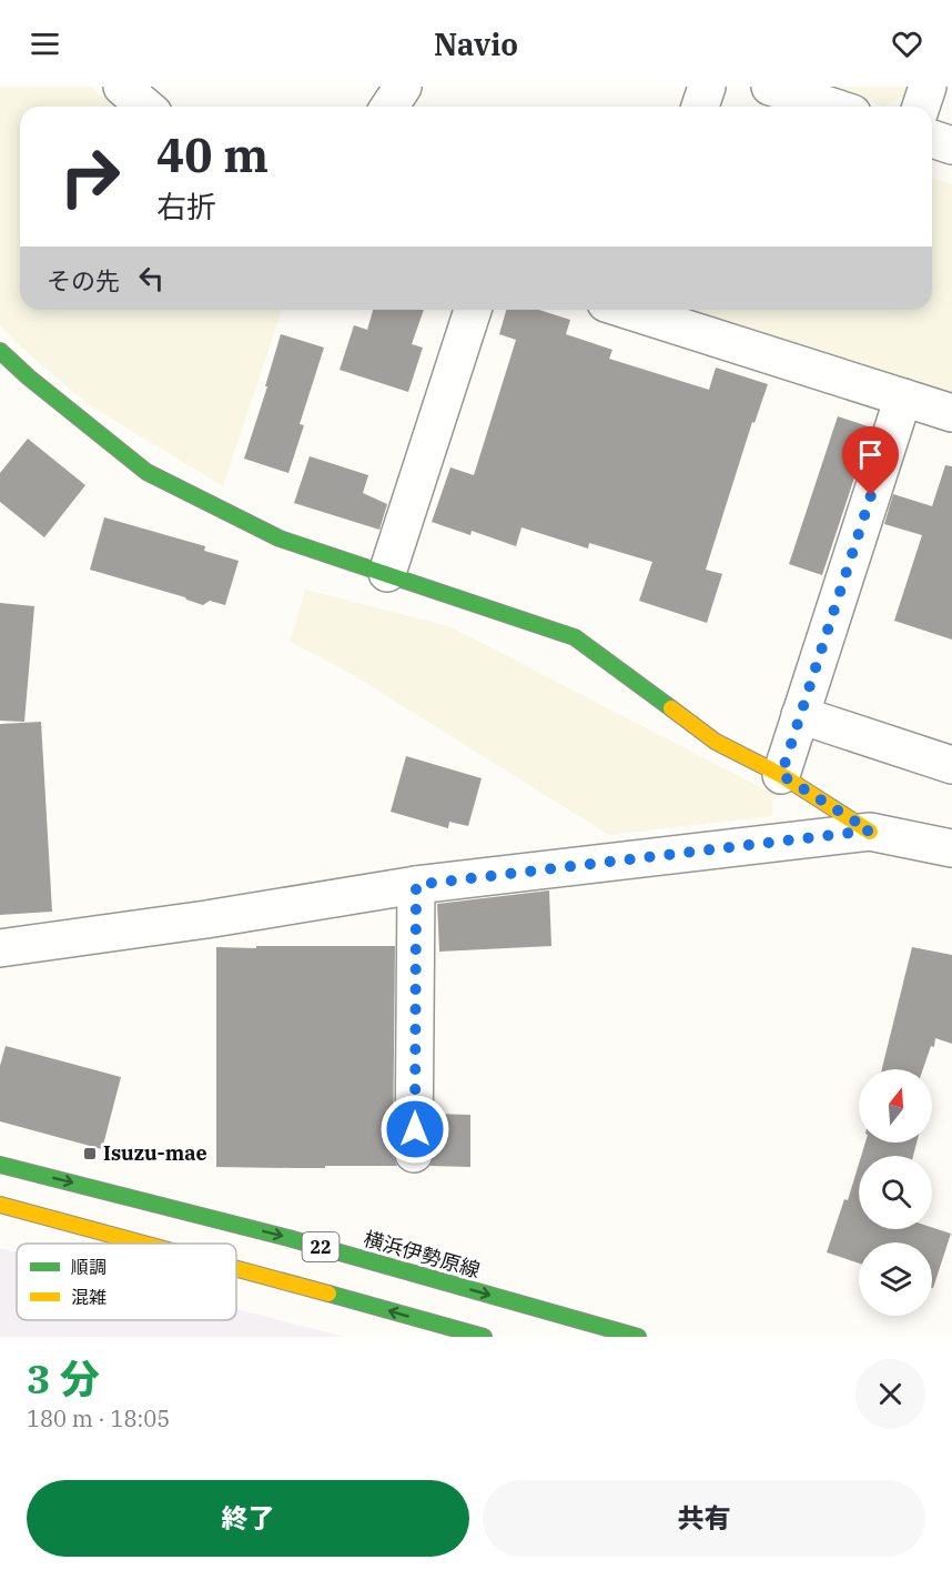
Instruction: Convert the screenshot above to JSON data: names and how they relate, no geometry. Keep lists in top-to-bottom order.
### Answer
{
  "streets": {
    "main road": ["22", "横浜伊勢原線"]
  },
  "places": {
    "transit": ["Isuzu-mae"]
  },
  "legend": ["順調", "混雑"],
  "north": "top",
  "page": {
    "header": "Navio",
    "turn": ["40 m", "右折"],
    "then": "その先",
    "heading": ["3 分", "180 m · 18:05"],
    "buttons": ["終了", "共有"]
  }
}
